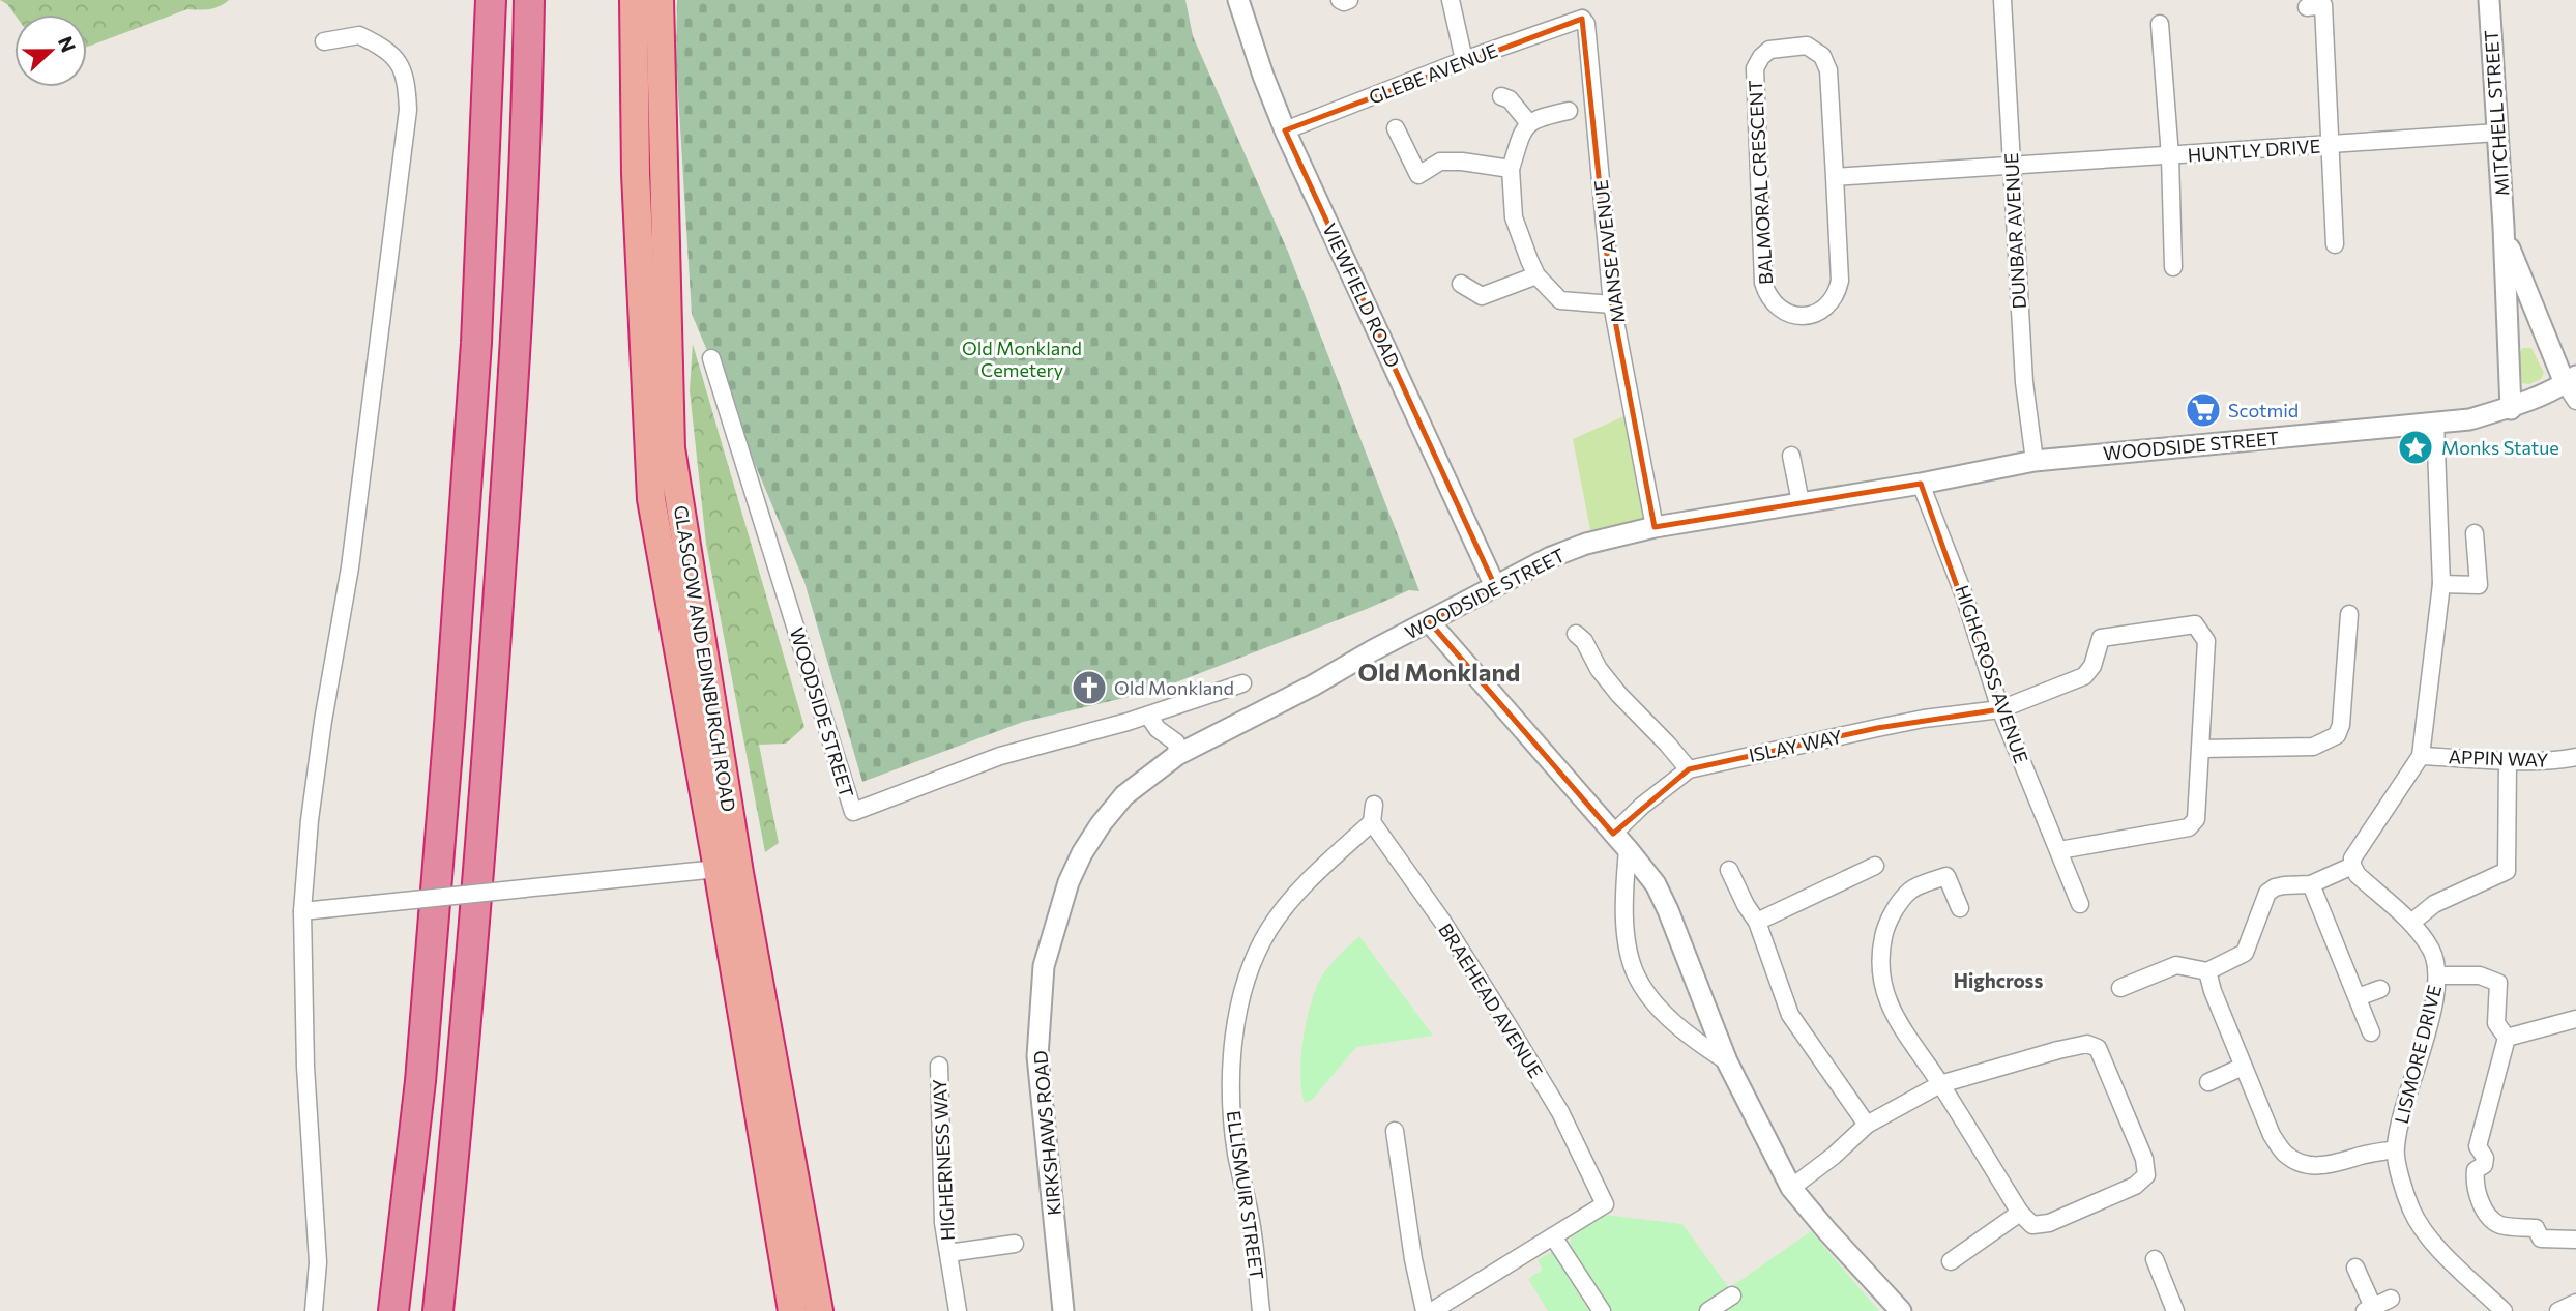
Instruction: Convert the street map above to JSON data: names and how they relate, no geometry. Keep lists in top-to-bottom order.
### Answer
{
  "streets": {
    "highway": ["GLASGOW AND EDINBURGH ROAD"],
    "street": [
      "GLEBE AVENUE",
      "MITCHELL STREET",
      "HUNTLY DRIVE",
      "BALMORAL CRESCENT",
      "DUNBAR AVENUE",
      "MANSE AVENUE",
      "VIEWFIELD ROAD",
      "WOODSIDE STREET",
      "HIGHCROSS AVENUE",
      "ISLAY WAY",
      "APPIN WAY",
      "BRAEHEAD AVENUE",
      "LISMORE DRIVE",
      "KIRKSHAWS ROAD",
      "HIGHERNESS WAY",
      "ELLISMUIR STREET"
    ]
  },
  "crossings": [
    ["GLEBE AVENUE", "MANSE AVENUE"],
    ["GLEBE AVENUE", "VIEWFIELD ROAD"],
    ["MITCHELL STREET", "HUNTLY DRIVE"],
    ["MITCHELL STREET", "WOODSIDE STREET"],
    ["HUNTLY DRIVE", "DUNBAR AVENUE"],
    ["DUNBAR AVENUE", "WOODSIDE STREET"],
    ["MANSE AVENUE", "WOODSIDE STREET"],
    ["VIEWFIELD ROAD", "WOODSIDE STREET"],
    ["WOODSIDE STREET", "HIGHCROSS AVENUE"],
    ["WOODSIDE STREET", "KIRKSHAWS ROAD"],
    ["HIGHCROSS AVENUE", "ISLAY WAY"],
    ["BRAEHEAD AVENUE", "ELLISMUIR STREET"]
  ],
  "districts": ["Old Monkland", "Highcross"],
  "parks": ["Old Monkland Cemetery"],
  "places": {
    "supermarket": ["Scotmid"],
    "place": ["Monks Statue"],
    "church": ["Old Monkland"]
  },
  "north": "right"
}
